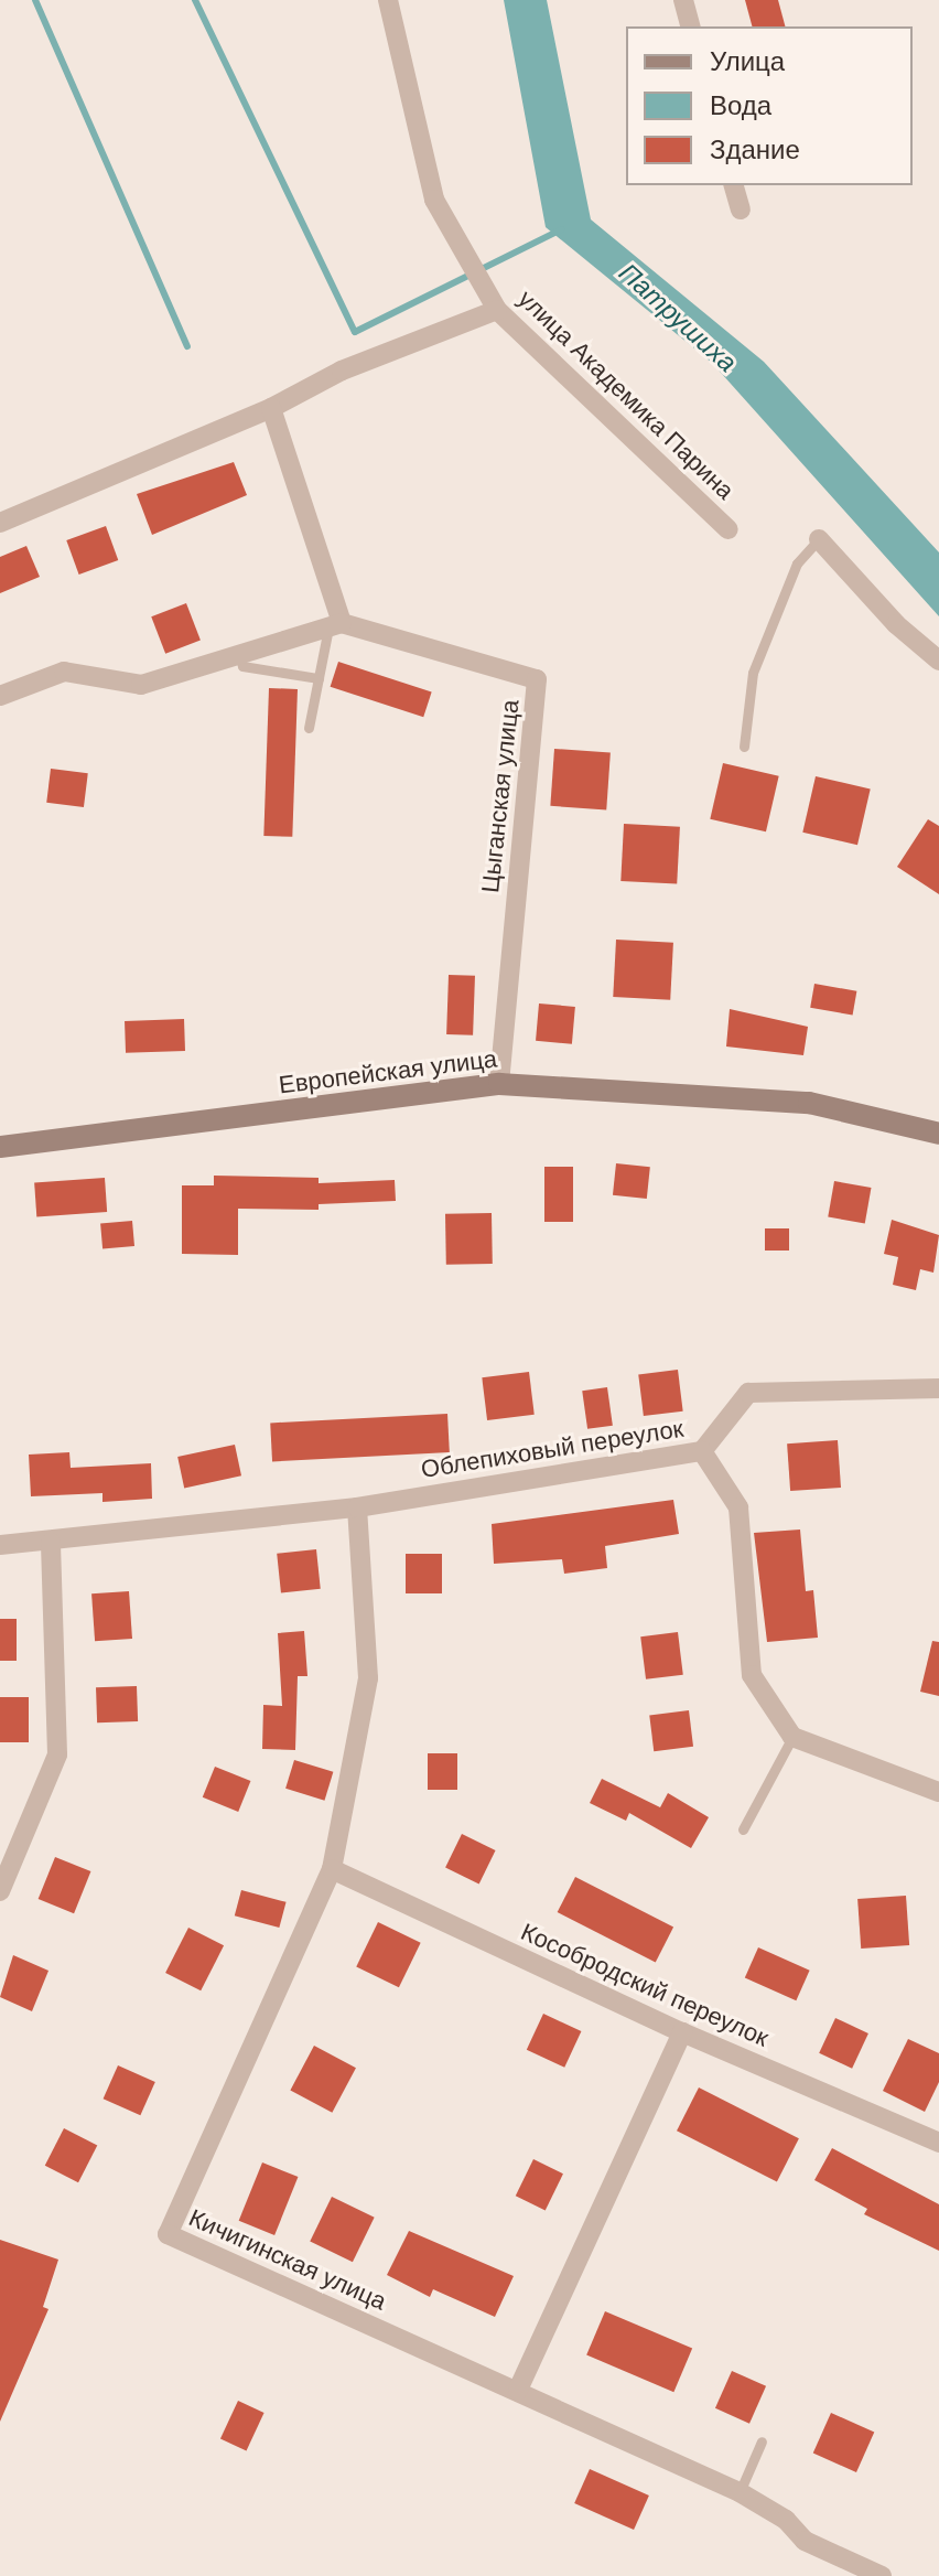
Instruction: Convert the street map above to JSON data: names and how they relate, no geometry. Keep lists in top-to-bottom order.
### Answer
{
  "streets": {
    "street": [
      "улица Академика Парина",
      "Цыганская улица",
      "Европейская улица",
      "Облепиховый переулок",
      "Кособродский переулок",
      "Кичигинская улица"
    ]
  },
  "crossings": [
    ["Цыганская улица", "Европейская улица"],
    ["Облепиховый переулок", "Кичигинская улица"],
    ["Кособродский переулок", "Кичигинская улица"]
  ],
  "water": ["Патрушиха"],
  "legend": ["Улица", "Вода", "Здание"]
}
